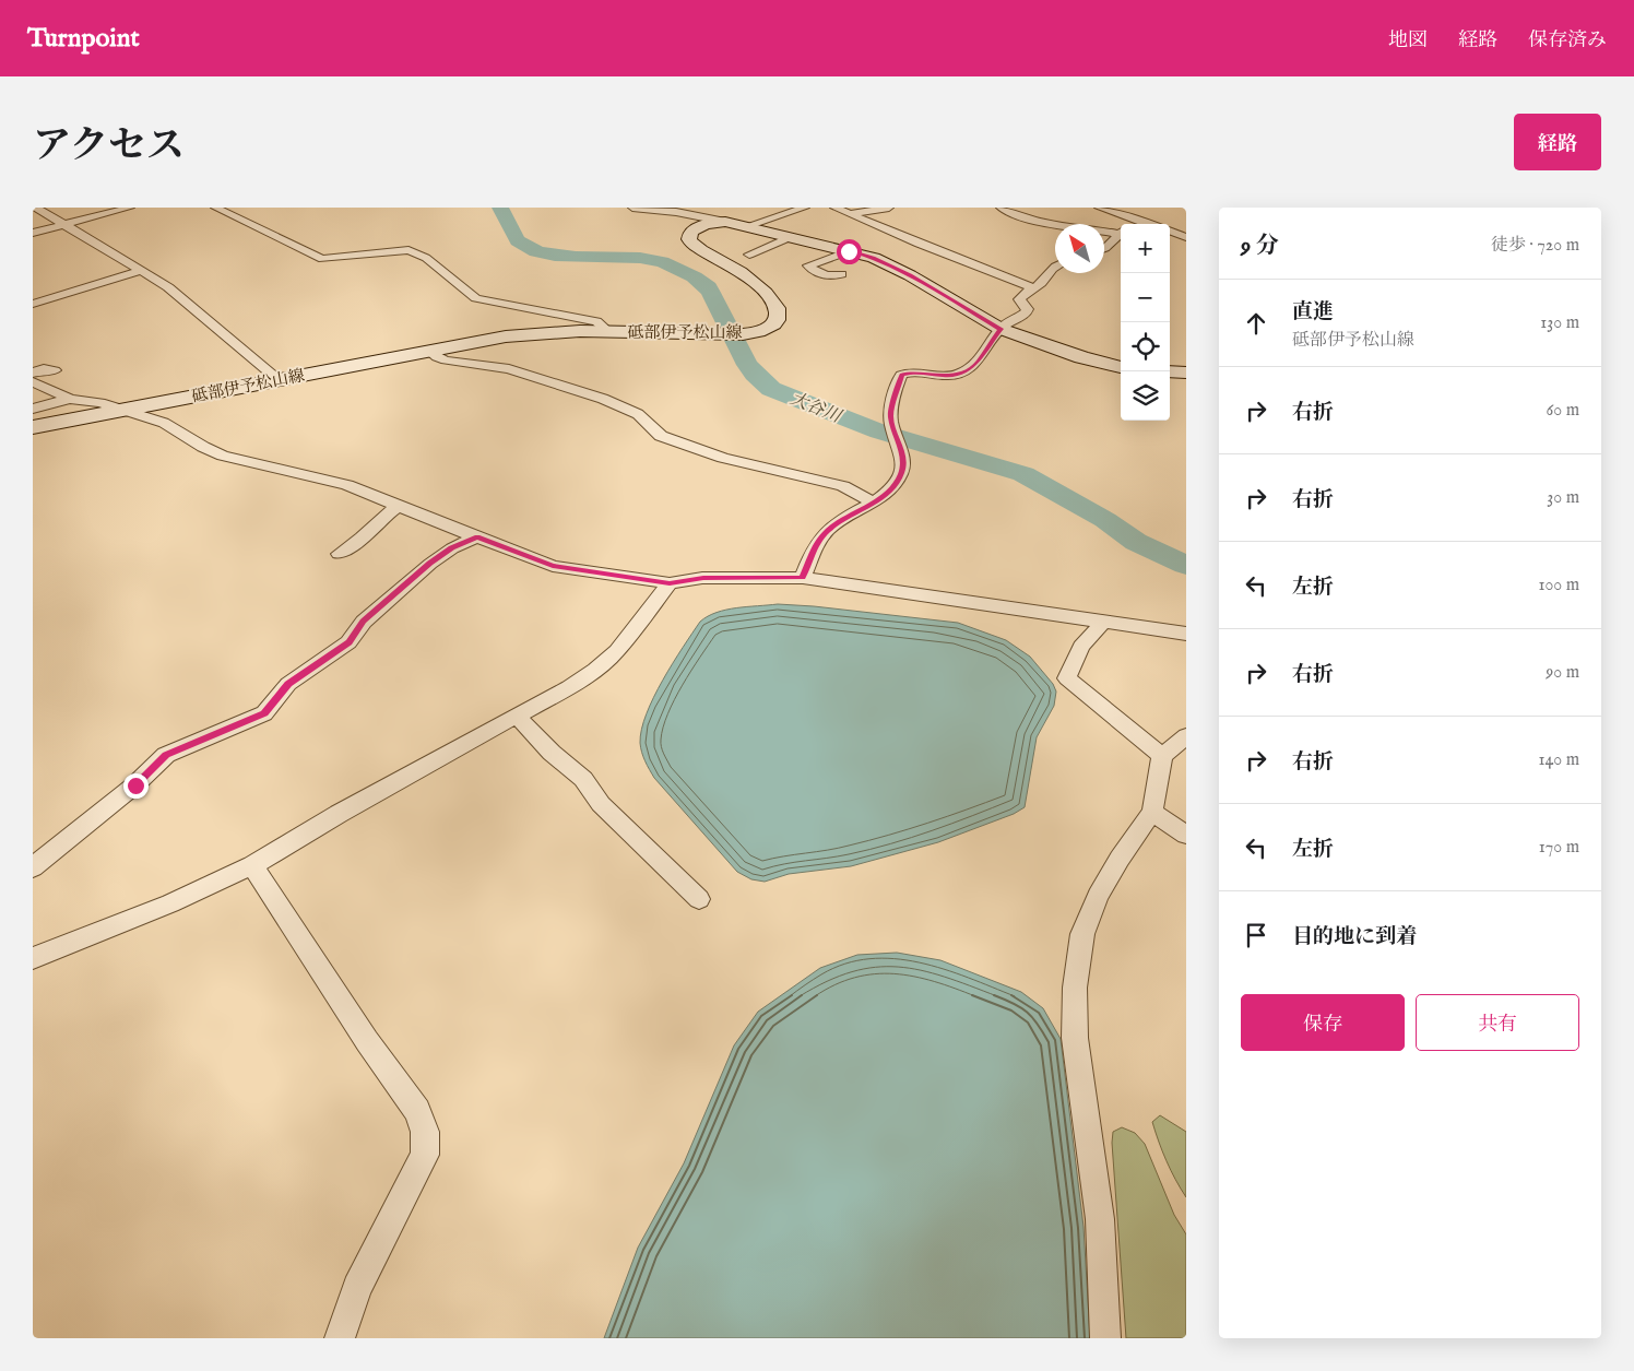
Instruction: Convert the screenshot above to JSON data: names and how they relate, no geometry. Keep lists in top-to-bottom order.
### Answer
{
  "streets": {
    "main road": ["砥部伊予松山線"]
  },
  "water": ["大谷川"],
  "north": "top left",
  "page": {
    "header": "Turnpoint",
    "nav": ["地図", "経路", "保存済み"],
    "title": "アクセス",
    "buttons": [
      "経路",
      ["保存", "共有"]
    ],
    "heading": ["9 分", "徒歩 · 720 m"],
    "map_buttons": ["+", "−"],
    "list": [
      ["直進", "砥部伊予松山線", "130 m"],
      ["右折", "60 m"],
      ["右折", "30 m"],
      ["左折", "100 m"],
      ["右折", "90 m"],
      ["右折", "140 m"],
      ["左折", "170 m"],
      "目的地に到着"
    ]
  }
}
